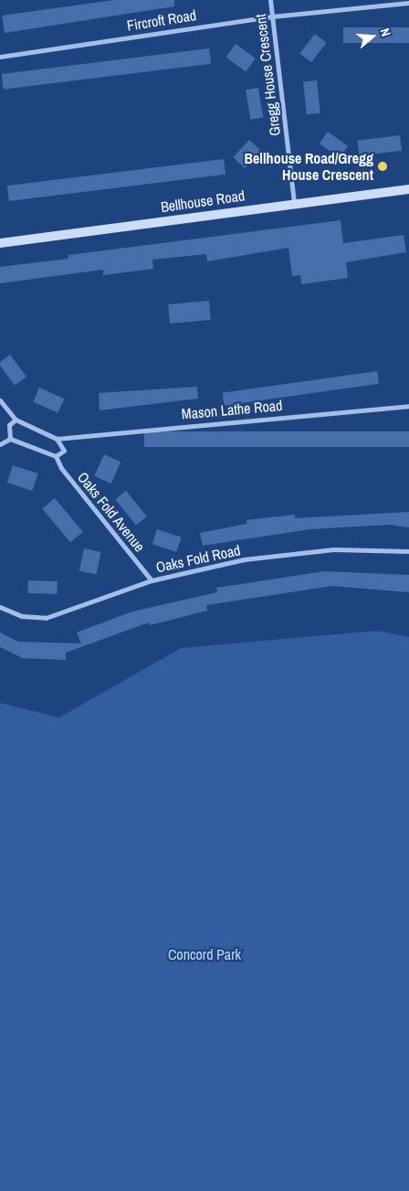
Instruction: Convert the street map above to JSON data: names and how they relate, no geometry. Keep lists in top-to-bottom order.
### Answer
{
  "streets": {
    "main road": ["Bellhouse Road"],
    "street": [
      "Fircroft Road",
      "Gregg House Crescent",
      "Mason Lathe Road",
      "Oaks Fold Avenue",
      "Oaks Fold Road"
    ]
  },
  "crossings": [
    ["Fircroft Road", "Gregg House Crescent"],
    ["Gregg House Crescent", "Bellhouse Road"],
    ["Oaks Fold Avenue", "Oaks Fold Road"]
  ],
  "parks": ["Concord Park"],
  "places": ["Bellhouse Road/Gregg House Crescent"],
  "north": "right"
}
